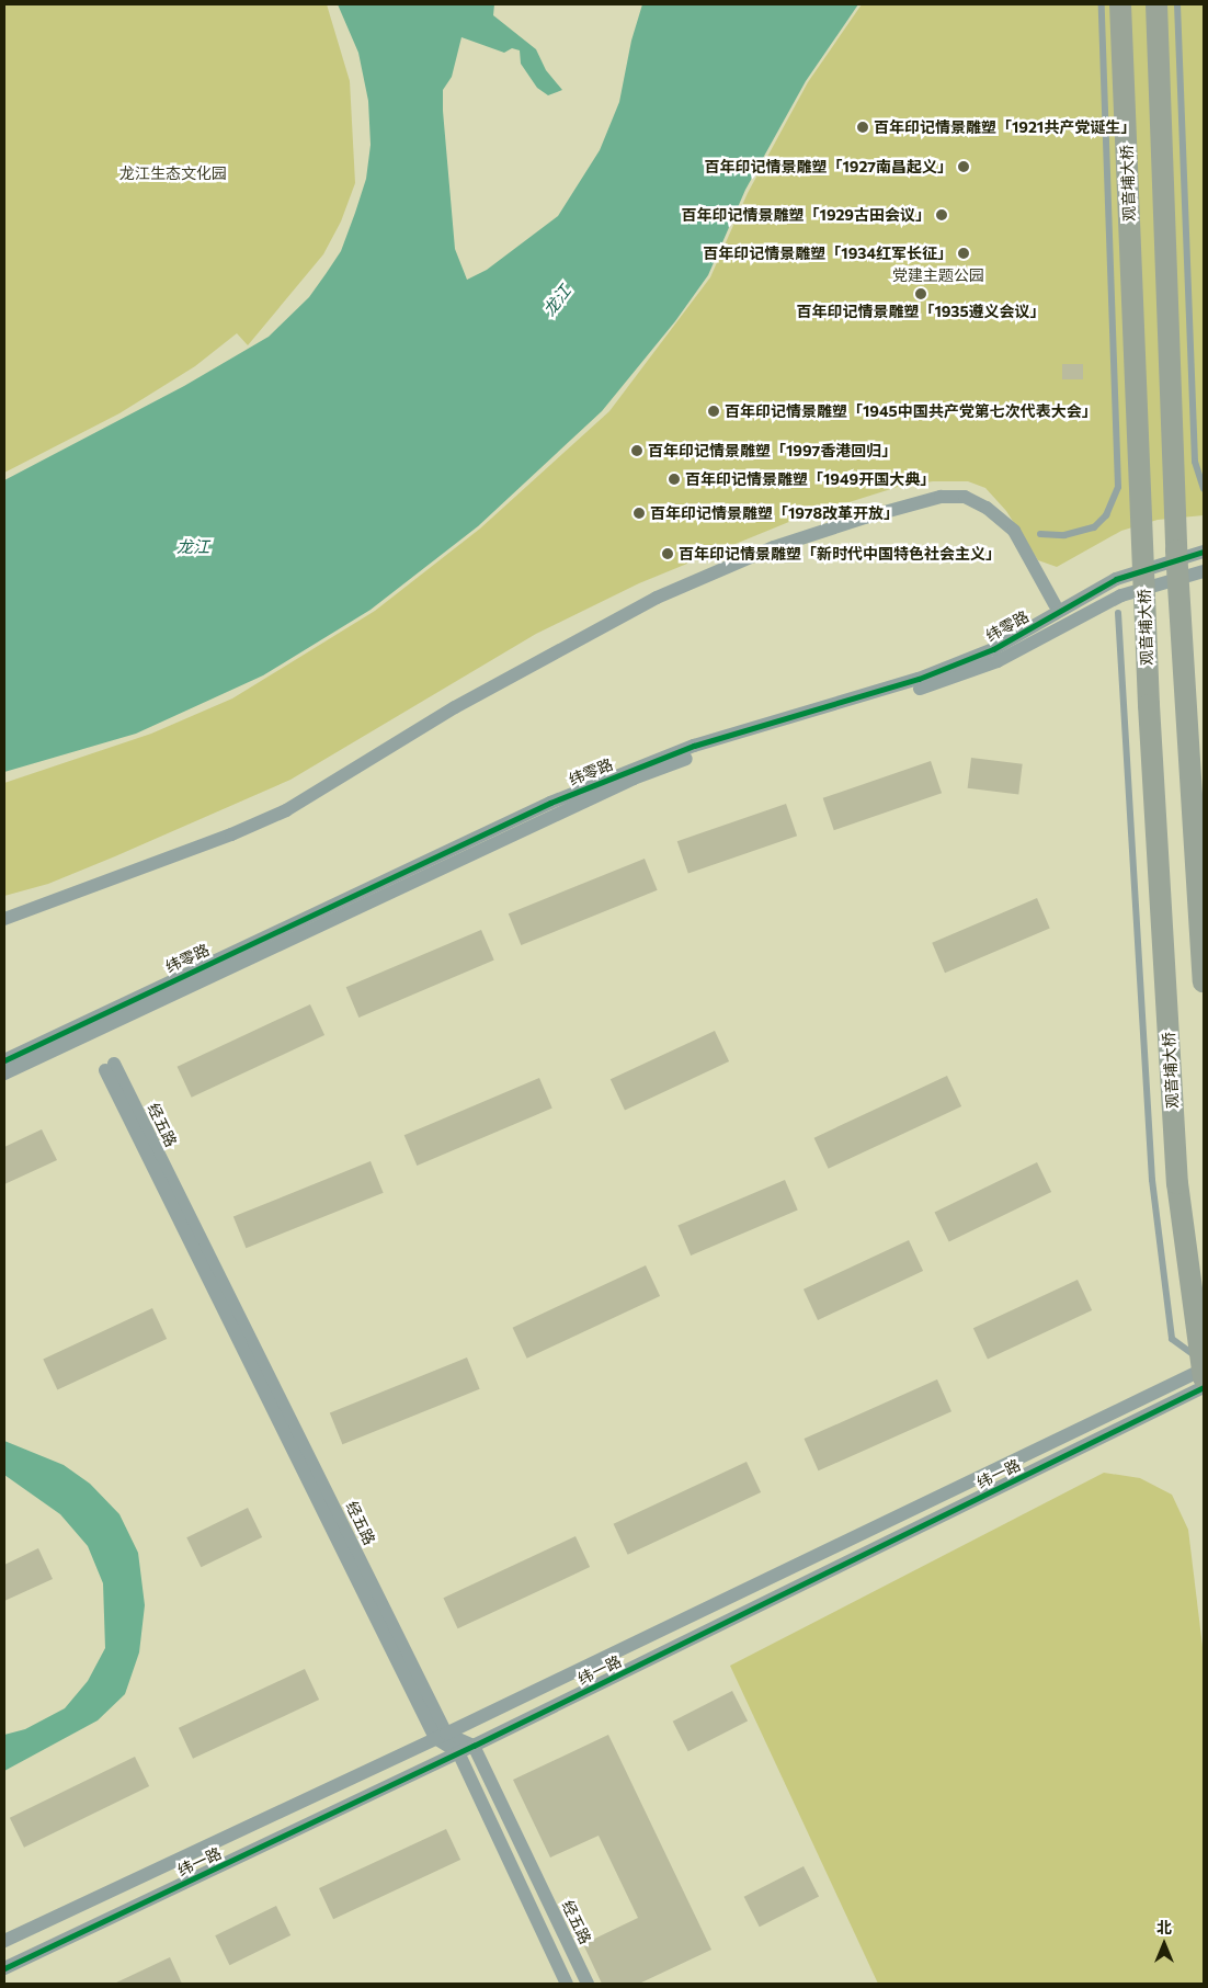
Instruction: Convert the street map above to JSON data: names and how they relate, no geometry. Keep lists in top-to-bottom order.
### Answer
{
  "streets": {
    "main road": ["观音埔大桥"],
    "street": ["纬零路", "经五路", "纬一路"]
  },
  "crossings": [
    ["观音埔大桥", "纬一路"],
    ["经五路", "纬一路"]
  ],
  "water": ["龙江"],
  "parks": ["龙江生态文化园", "党建主题公园"],
  "places": [
    "百年印记情景雕塑「1921共产党诞生」",
    "百年印记情景雕塑「1927南昌起义」",
    "百年印记情景雕塑「1929古田会议」",
    "百年印记情景雕塑「1934红军长征」",
    "百年印记情景雕塑「1935遵义会议」",
    "百年印记情景雕塑「1945中国共产党第七次代表大会」",
    "百年印记情景雕塑「1997香港回归」",
    "百年印记情景雕塑「1949开国大典」",
    "百年印记情景雕塑「1978改革开放」",
    "百年印记情景雕塑「新时代中国特色社会主义」"
  ],
  "north": "top"
}
